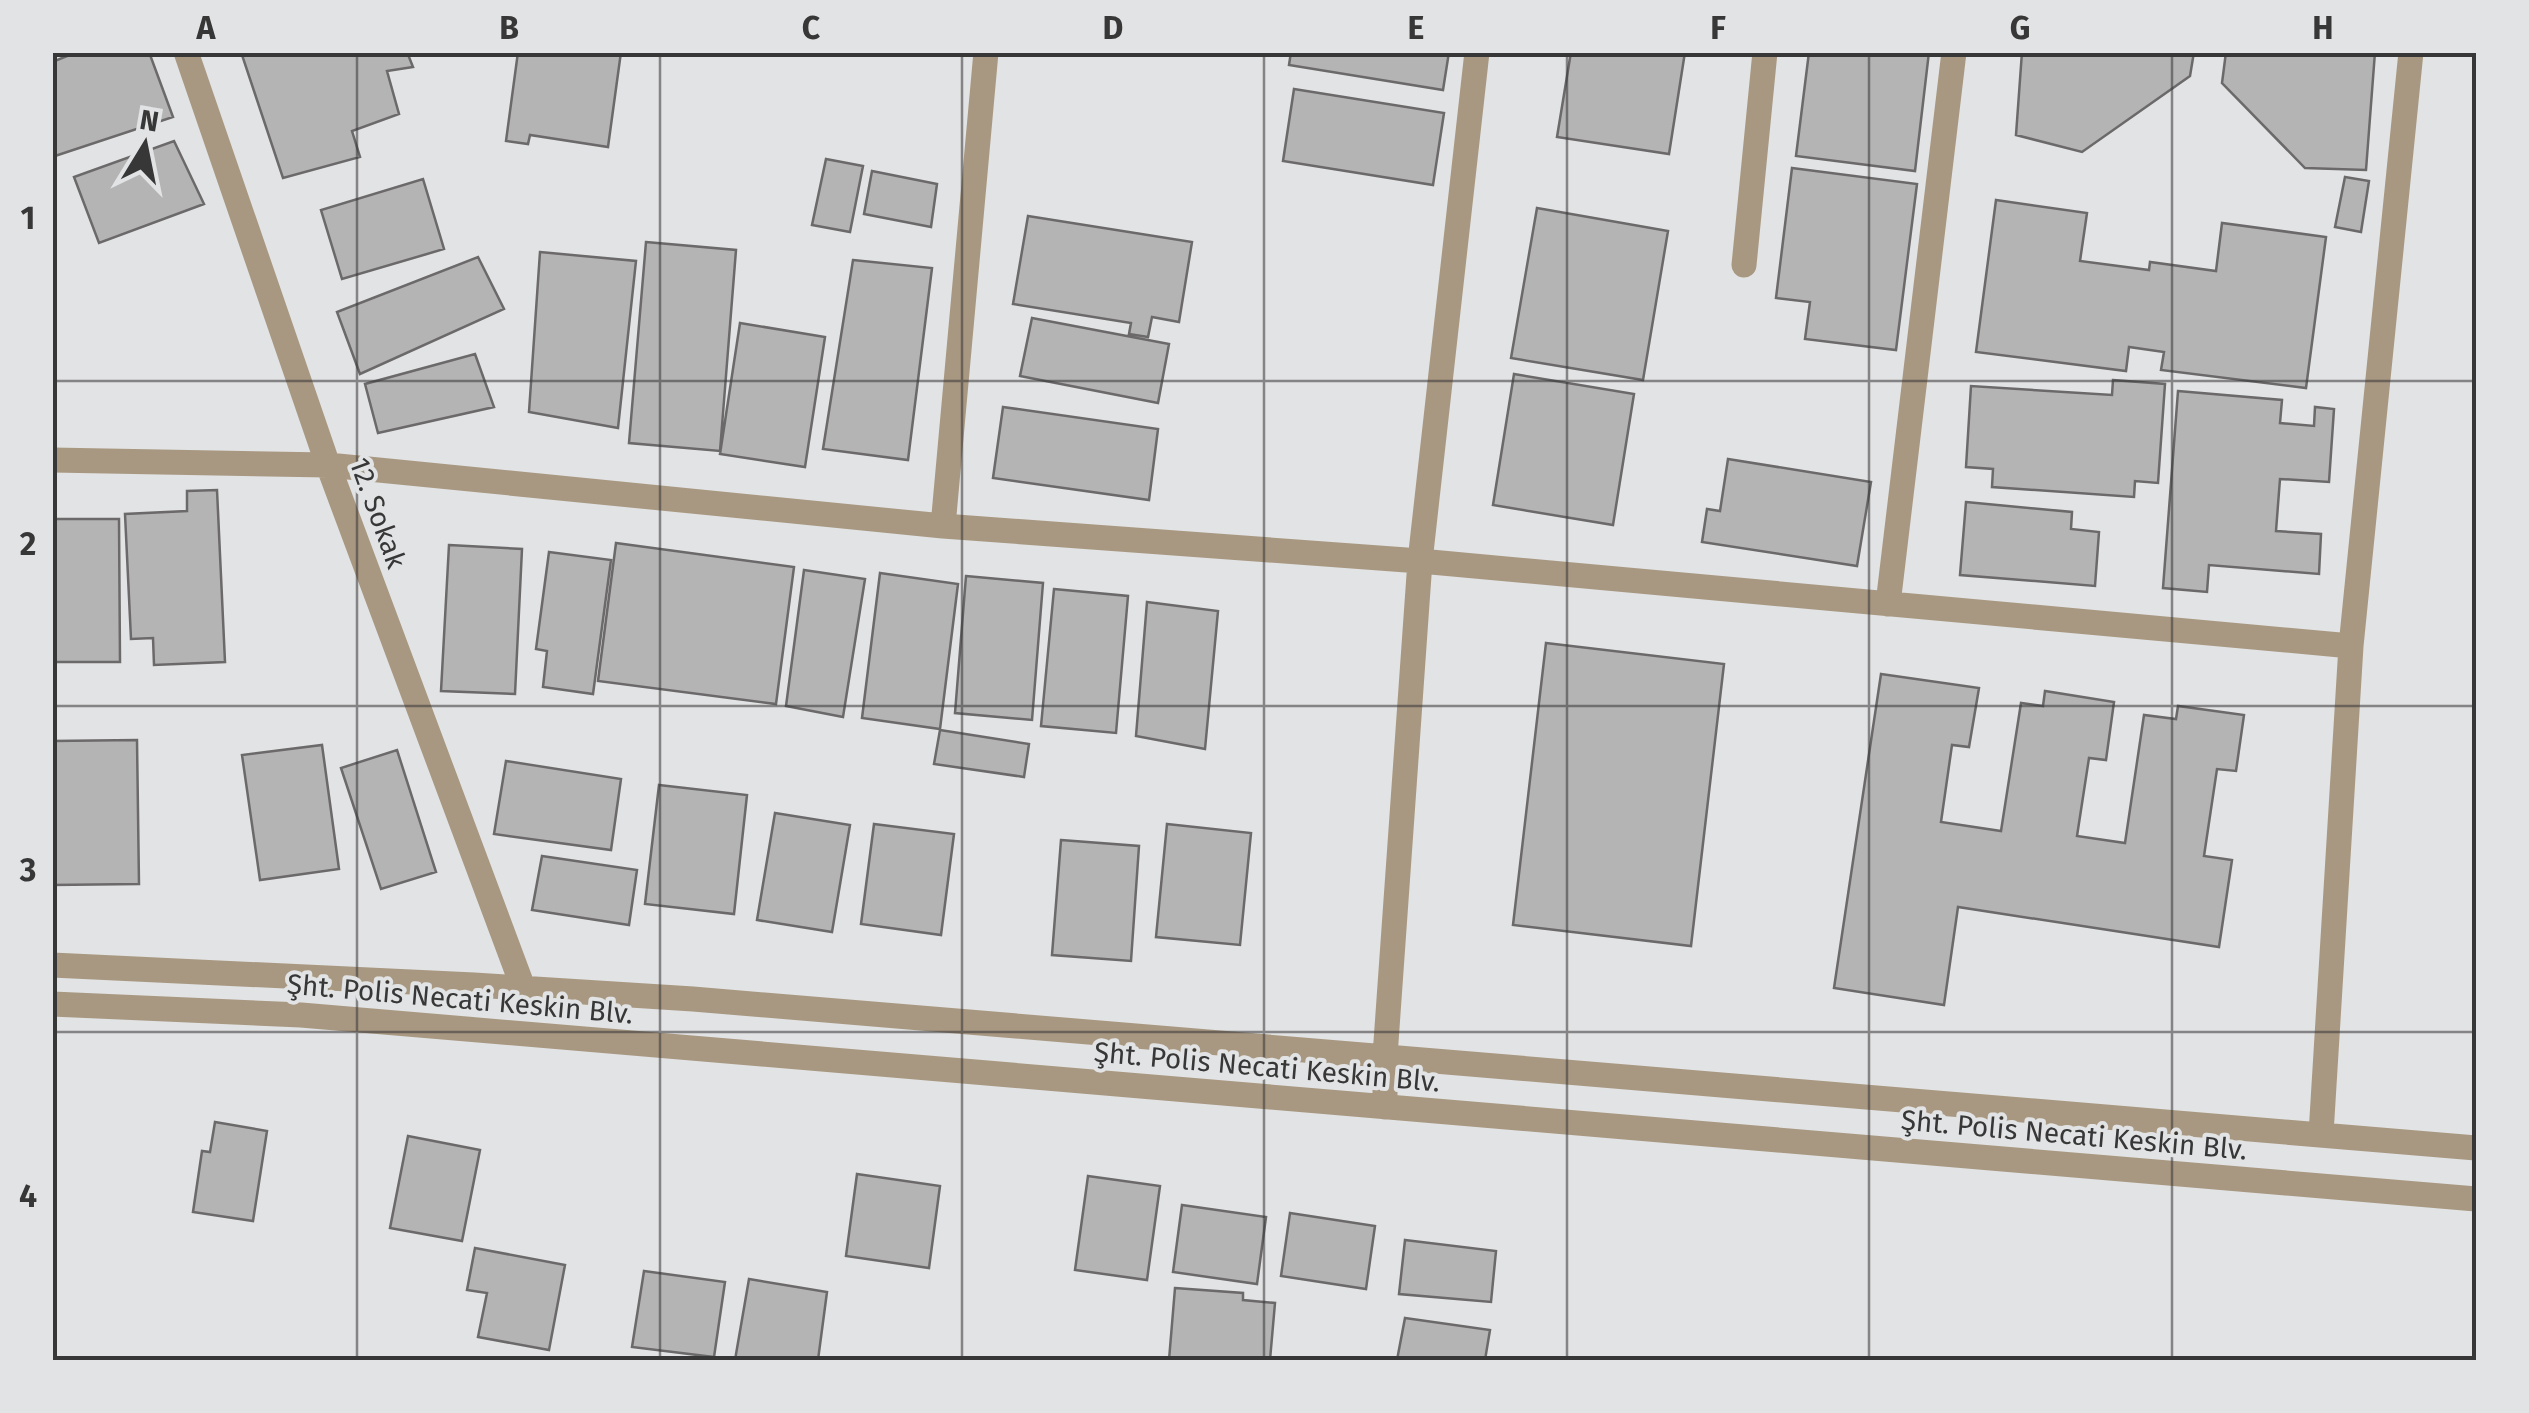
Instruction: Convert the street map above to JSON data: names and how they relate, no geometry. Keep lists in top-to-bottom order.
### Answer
{
  "streets": {
    "street": ["12. Sokak", "Şht. Polis Necati Keskin Blv."]
  },
  "crossings": [
    ["12. Sokak", "Şht. Polis Necati Keskin Blv."]
  ],
  "north": "top",
  "grid": {
    "columns": [
      "A",
      "B",
      "C",
      "D",
      "E",
      "F",
      "G",
      "H"
    ],
    "rows": [
      "1",
      "2",
      "3",
      "4"
    ]
  }
}
